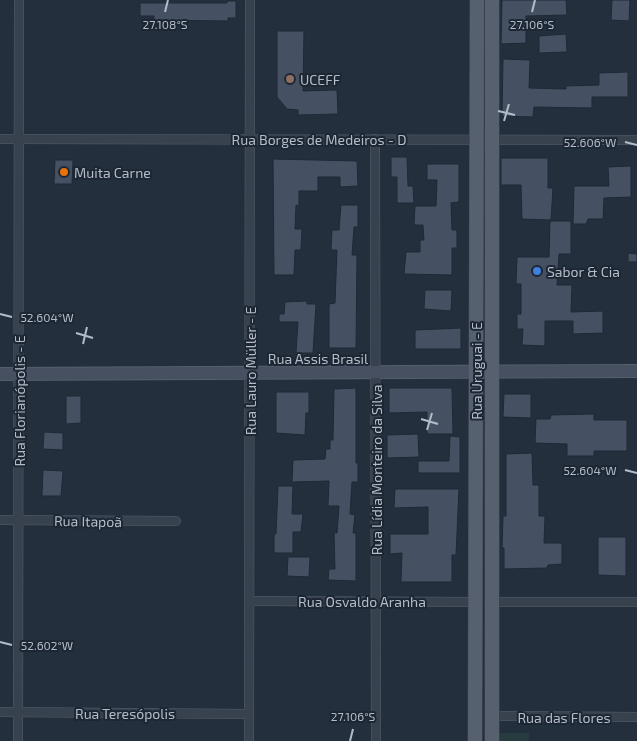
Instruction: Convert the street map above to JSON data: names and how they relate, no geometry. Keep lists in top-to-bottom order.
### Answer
{
  "streets": {
    "main road": ["Rua Uruguai - E"],
    "street": [
      "Rua Borges de Medeiros - D",
      "Rua Assis Brasil",
      "Rua Lauro Müller - E",
      "Rua Florianópolis - E",
      "Rua Lídia Monteiro da Silva",
      "Rua Itapoã",
      "Rua Osvaldo Aranha",
      "Rua Teresópolis",
      "Rua das Flores"
    ]
  },
  "crossings": [
    ["Rua Borges de Medeiros - D", "Rua Lauro Müller - E"],
    ["Rua Borges de Medeiros - D", "Rua Uruguai - E"],
    ["Rua Borges de Medeiros - D", "Rua Florianópolis - E"],
    ["Rua Borges de Medeiros - D", "Rua Lídia Monteiro da Silva"],
    ["Rua Assis Brasil", "Rua Lauro Müller - E"],
    ["Rua Assis Brasil", "Rua Uruguai - E"],
    ["Rua Assis Brasil", "Rua Florianópolis - E"],
    ["Rua Assis Brasil", "Rua Lídia Monteiro da Silva"],
    ["Rua Lauro Müller - E", "Rua Osvaldo Aranha"],
    ["Rua Lauro Müller - E", "Rua Teresópolis"],
    ["Rua Uruguai - E", "Rua Osvaldo Aranha"],
    ["Rua Uruguai - E", "Rua das Flores"],
    ["Rua Florianópolis - E", "Rua Itapoã"],
    ["Rua Florianópolis - E", "Rua Teresópolis"],
    ["Rua Lídia Monteiro da Silva", "Rua Osvaldo Aranha"]
  ],
  "places": ["UCEFF", "Muita Carne", "Sabor & Cia"],
  "coordinates": [
    "27.108°S",
    "27.106°S",
    "52.606°W",
    "52.604°W",
    "52.602°W"
  ]
}
